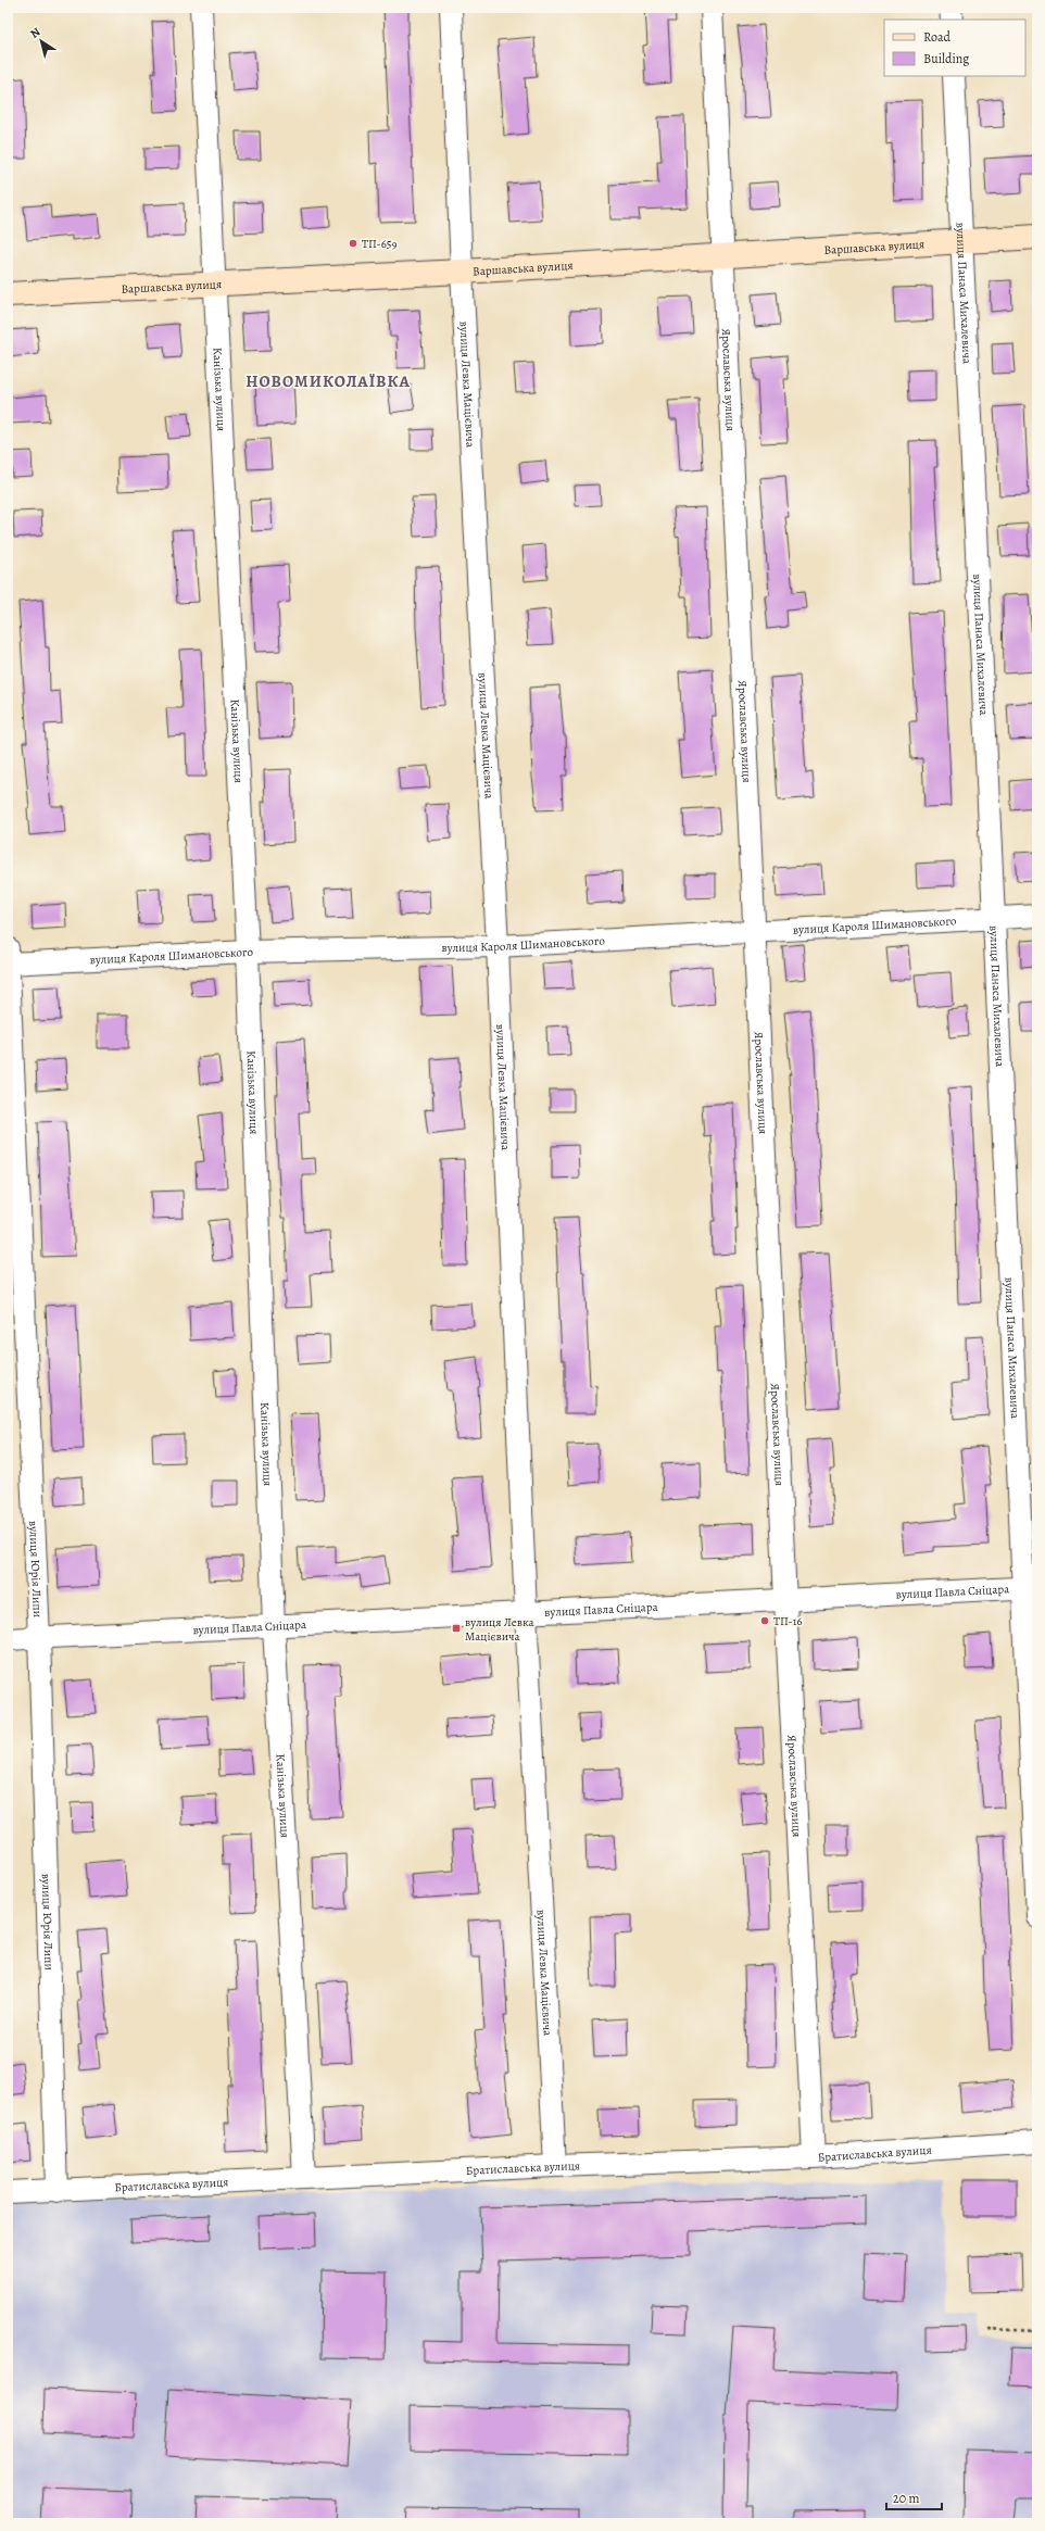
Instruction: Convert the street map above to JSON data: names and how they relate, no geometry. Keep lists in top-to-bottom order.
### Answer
{
  "streets": {
    "street": [
      "Варшавська вулиця",
      "вулиця Панаса Михалевича",
      "Ярославська вулиця",
      "вулиця Левка Мацієвича",
      "Канізька вулиця",
      "вулиця Кароля Шимановського",
      "вулиця Юрія Липи",
      "вулиця Павла Сніцара",
      "Братиславська вулиця"
    ]
  },
  "crossings": [
    ["Варшавська вулиця", "вулиця Панаса Михалевича"],
    ["Варшавська вулиця", "Ярославська вулиця"],
    ["Варшавська вулиця", "вулиця Левка Мацієвича"],
    ["Варшавська вулиця", "Канізька вулиця"],
    ["вулиця Панаса Михалевича", "вулиця Кароля Шимановського"],
    ["вулиця Панаса Михалевича", "вулиця Павла Сніцара"],
    ["Ярославська вулиця", "вулиця Кароля Шимановського"],
    ["Ярославська вулиця", "вулиця Павла Сніцара"],
    ["Ярославська вулиця", "Братиславська вулиця"],
    ["вулиця Левка Мацієвича", "вулиця Кароля Шимановського"],
    ["вулиця Левка Мацієвича", "вулиця Павла Сніцара"],
    ["вулиця Левка Мацієвича", "Братиславська вулиця"],
    ["Канізька вулиця", "вулиця Кароля Шимановського"],
    ["Канізька вулиця", "вулиця Павла Сніцара"],
    ["Канізька вулиця", "Братиславська вулиця"],
    ["вулиця Кароля Шимановського", "вулиця Юрія Липи"],
    ["вулиця Юрія Липи", "вулиця Павла Сніцара"],
    ["вулиця Юрія Липи", "Братиславська вулиця"]
  ],
  "districts": ["НОВОМИКОЛАЇВКА"],
  "places": {
    "other": ["ТП-659", "ТП-16"],
    "transit": ["вулиця Левка Мацієвича"]
  },
  "legend": ["Road", "Building"],
  "scale_bar": "20 m",
  "north": "top left"
}
